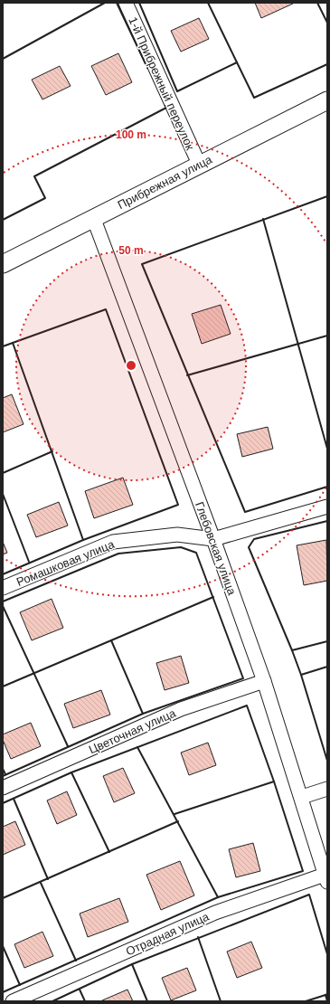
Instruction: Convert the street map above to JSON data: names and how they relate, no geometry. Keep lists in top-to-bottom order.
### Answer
{
  "streets": {
    "street": [
      "1-й Прибрежный переулок",
      "Прибрежная улица",
      "Глебовская улица",
      "Ромашковая улица",
      "Цветочная улица",
      "Отрадная улица"
    ]
  },
  "crossings": [
    ["1-й Прибрежный переулок", "Прибрежная улица"],
    ["Прибрежная улица", "Глебовская улица"],
    ["Глебовская улица", "Ромашковая улица"],
    ["Глебовская улица", "Цветочная улица"],
    ["Глебовская улица", "Отрадная улица"]
  ],
  "rings": ["100 m", "50 m"]
}
